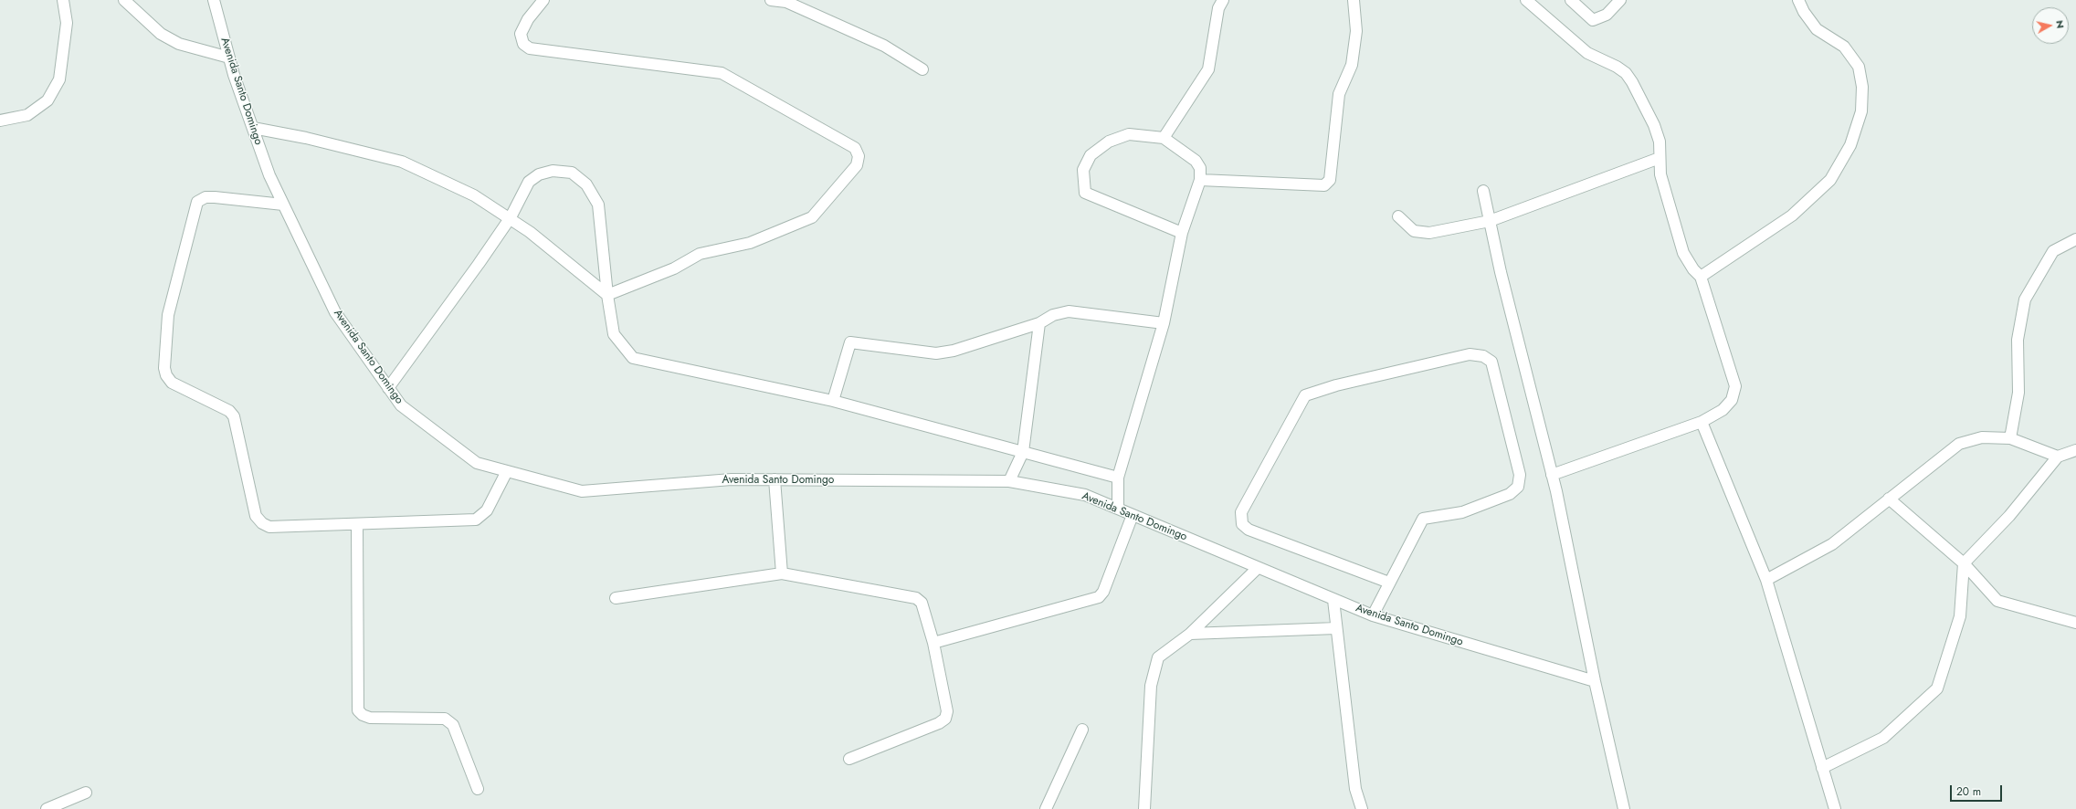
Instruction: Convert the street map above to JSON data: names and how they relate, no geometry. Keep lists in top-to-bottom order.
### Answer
{
  "streets": {
    "street": ["Avenida Santo Domingo"]
  },
  "scale_bar": "20 m",
  "north": "right"
}
